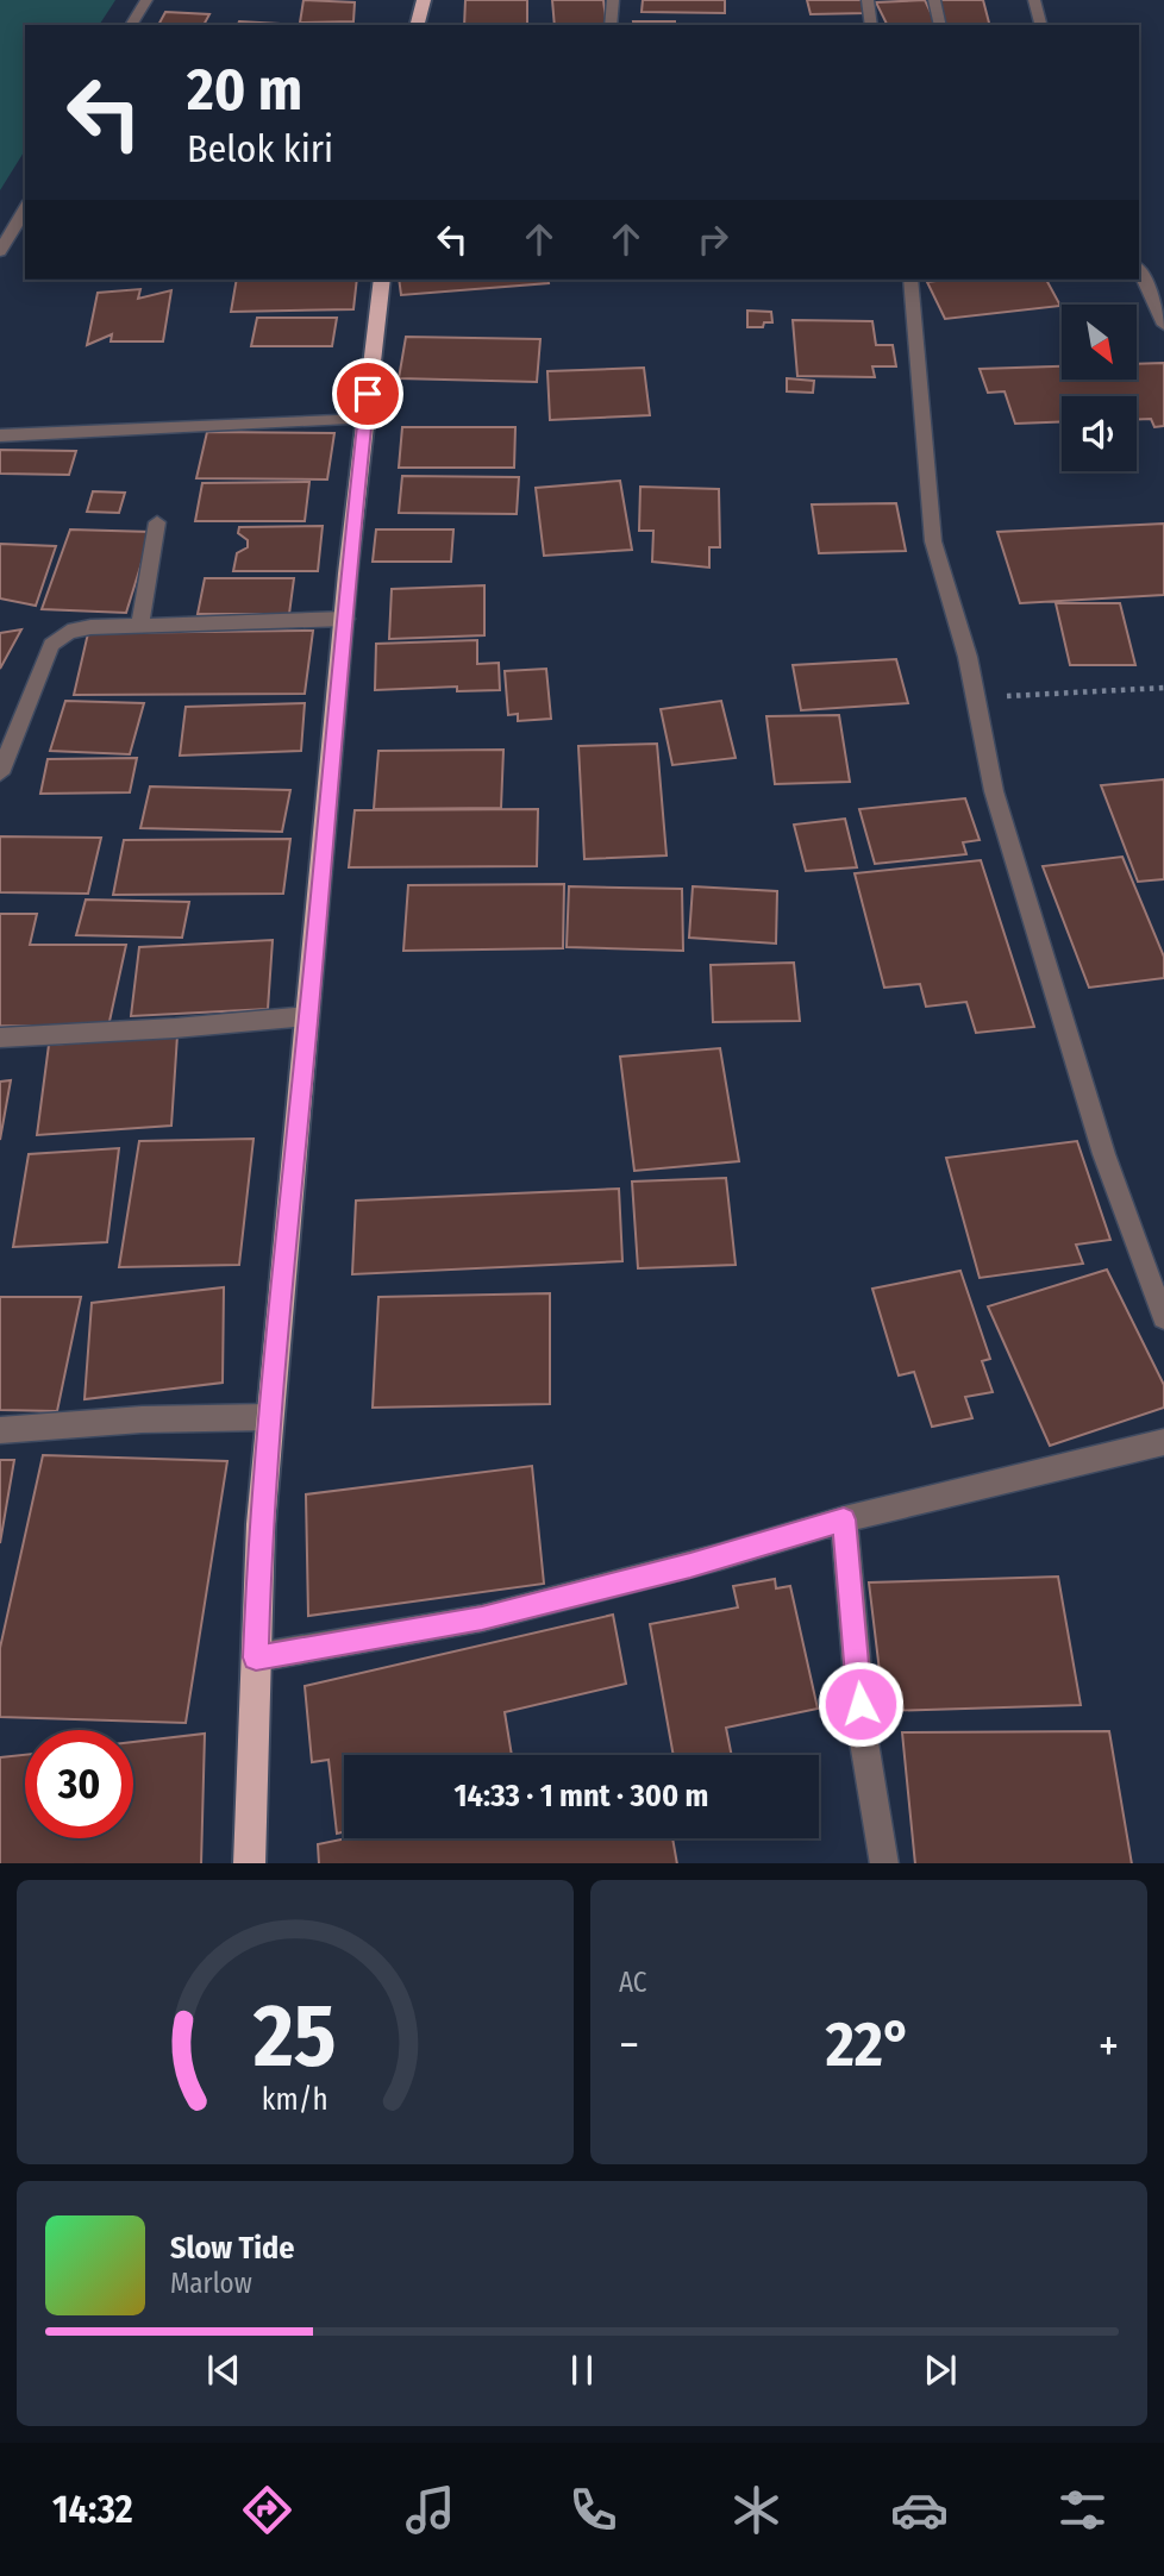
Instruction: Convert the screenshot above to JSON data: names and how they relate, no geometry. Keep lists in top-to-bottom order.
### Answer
{
  "north": "bottom right",
  "page": {
    "turn": ["20 m", "Belok kiri"],
    "limit": "30",
    "trip": "14:33 · 1 mnt · 300 m",
    "tile": "AC",
    "heat": ["−", "22°", "+"],
    "song": ["Slow Tide", "Marlow"],
    "tabs": "14:32",
    "gauge": ["25", "km/h"]
  }
}
